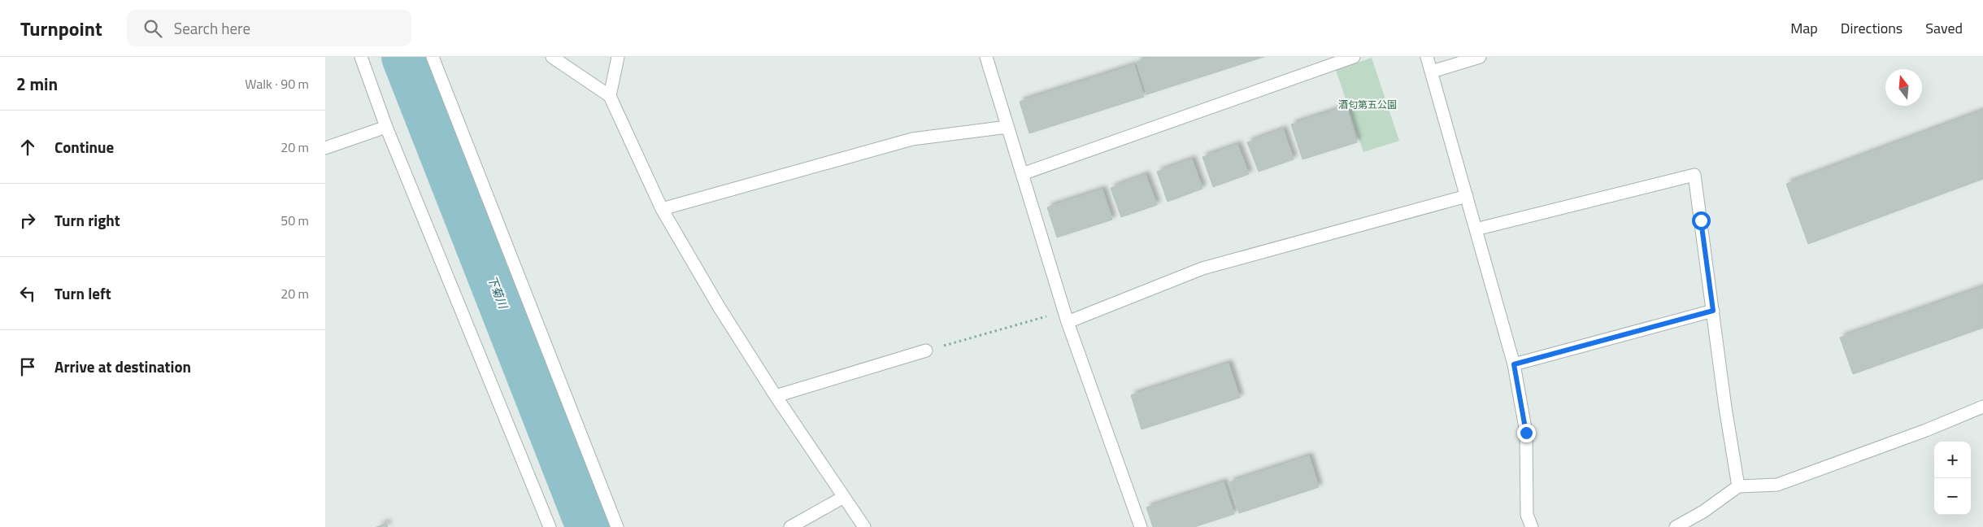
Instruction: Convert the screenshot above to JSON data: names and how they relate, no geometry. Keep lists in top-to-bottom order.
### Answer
{
  "water": ["下菊川"],
  "parks": ["酒匂第五公園"],
  "north": "top",
  "page": {
    "header": "Turnpoint",
    "search": "Search here",
    "nav": ["Map", "Directions", "Saved"],
    "heading": ["2 min", "Walk · 90 m"],
    "list": [
      ["Continue", "20 m"],
      ["Turn right", "50 m"],
      ["Turn left", "20 m"],
      "Arrive at destination"
    ],
    "map_buttons": ["+", "−"]
  }
}
